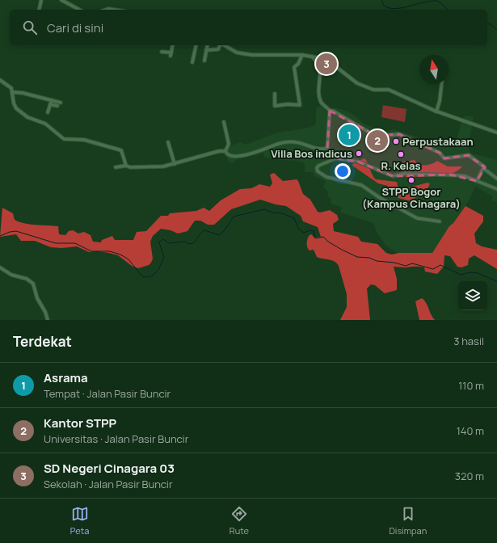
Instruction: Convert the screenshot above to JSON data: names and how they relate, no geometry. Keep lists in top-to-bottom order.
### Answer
{
  "places": [
    "Perpustakaan",
    "Villa Bos indicus",
    "R. Kelas",
    "STPP Bogor (Kampus Cinagara)"
  ],
  "north": "top",
  "page": {
    "search": "Cari di sini",
    "pins": ["3", "1", "2"],
    "heading": ["Terdekat", "3 hasil"],
    "list": [
      {
        "mark": "1",
        "name": "Asrama",
        "note": "Tempat · Jalan Pasir Buncir",
        "value": "110 m"
      },
      {
        "mark": "2",
        "name": "Kantor STPP",
        "note": "Universitas · Jalan Pasir Buncir",
        "value": "140 m"
      },
      {
        "mark": "3",
        "name": "SD Negeri Cinagara 03",
        "note": "Sekolah · Jalan Pasir Buncir",
        "value": "320 m"
      }
    ],
    "nav": ["Peta", "Rute", "Disimpan"]
  }
}
